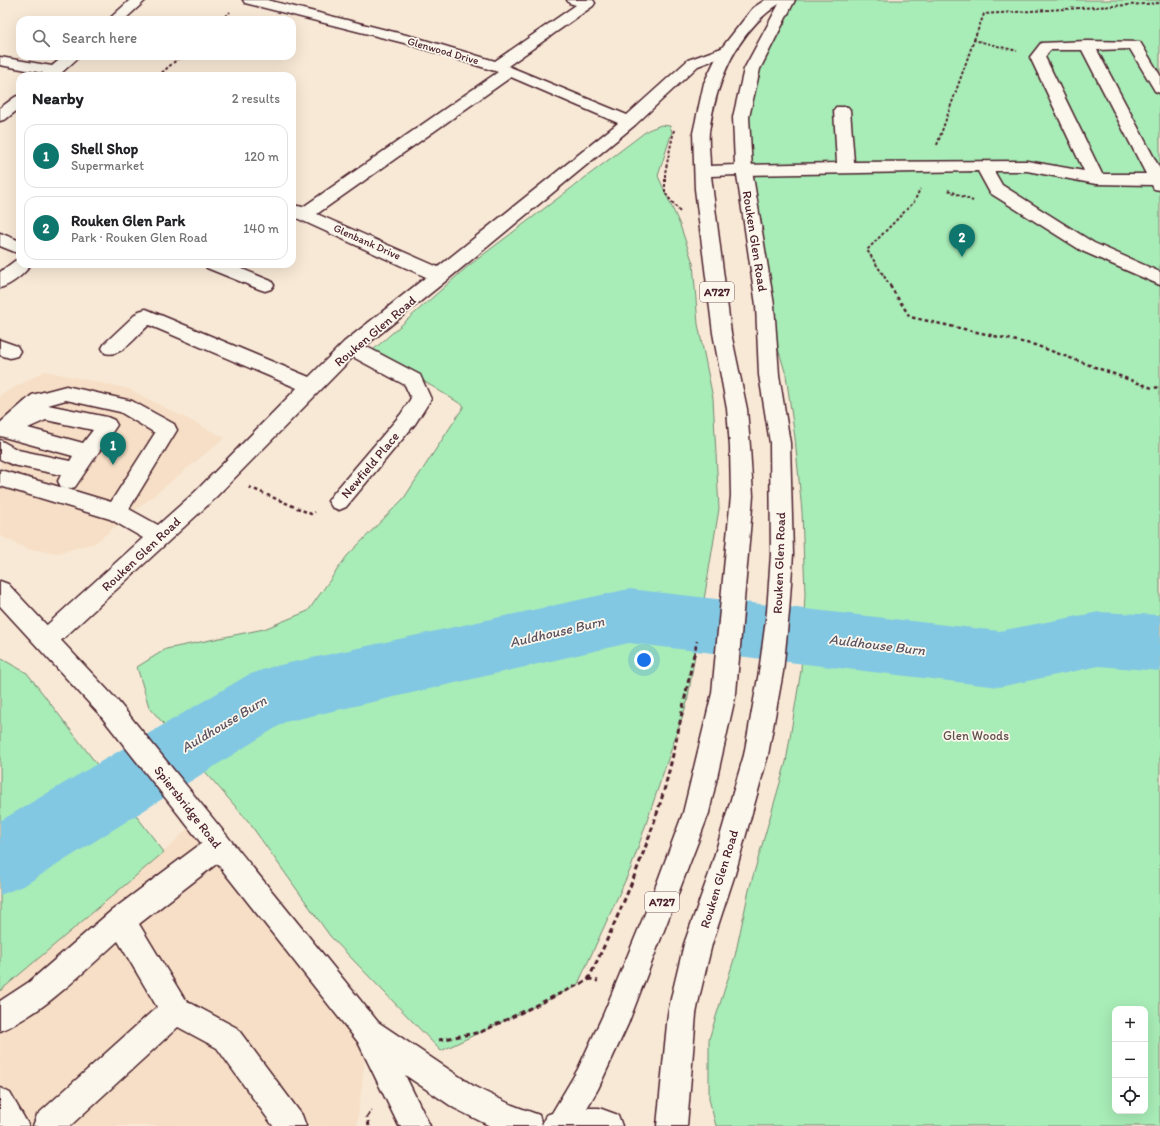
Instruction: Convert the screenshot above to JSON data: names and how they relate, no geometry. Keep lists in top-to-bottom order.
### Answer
{
  "streets": {
    "main road": [
      "Glenwood Drive",
      "Rouken Glen Road",
      "Glenbank Drive",
      "A727",
      "Newfield Place",
      "Spiersbridge Road"
    ]
  },
  "crossings": [
    ["Glenwood Drive", "Rouken Glen Road"],
    ["Rouken Glen Road", "Glenbank Drive"],
    ["Rouken Glen Road", "A727"],
    ["Rouken Glen Road", "Newfield Place"],
    ["Rouken Glen Road", "Spiersbridge Road"]
  ],
  "water": ["Auldhouse Burn"],
  "parks": ["Glen Woods"],
  "page": {
    "search": "Search here",
    "heading": ["Nearby", "2 results"],
    "list": [
      {
        "mark": "1",
        "name": "Shell Shop",
        "note": "Supermarket",
        "value": "120 m"
      },
      {
        "mark": "2",
        "name": "Rouken Glen Park",
        "note": "Park · Rouken Glen Road",
        "value": "140 m"
      }
    ],
    "pins": ["2", "1"],
    "map_buttons": ["+", "−"]
  }
}
